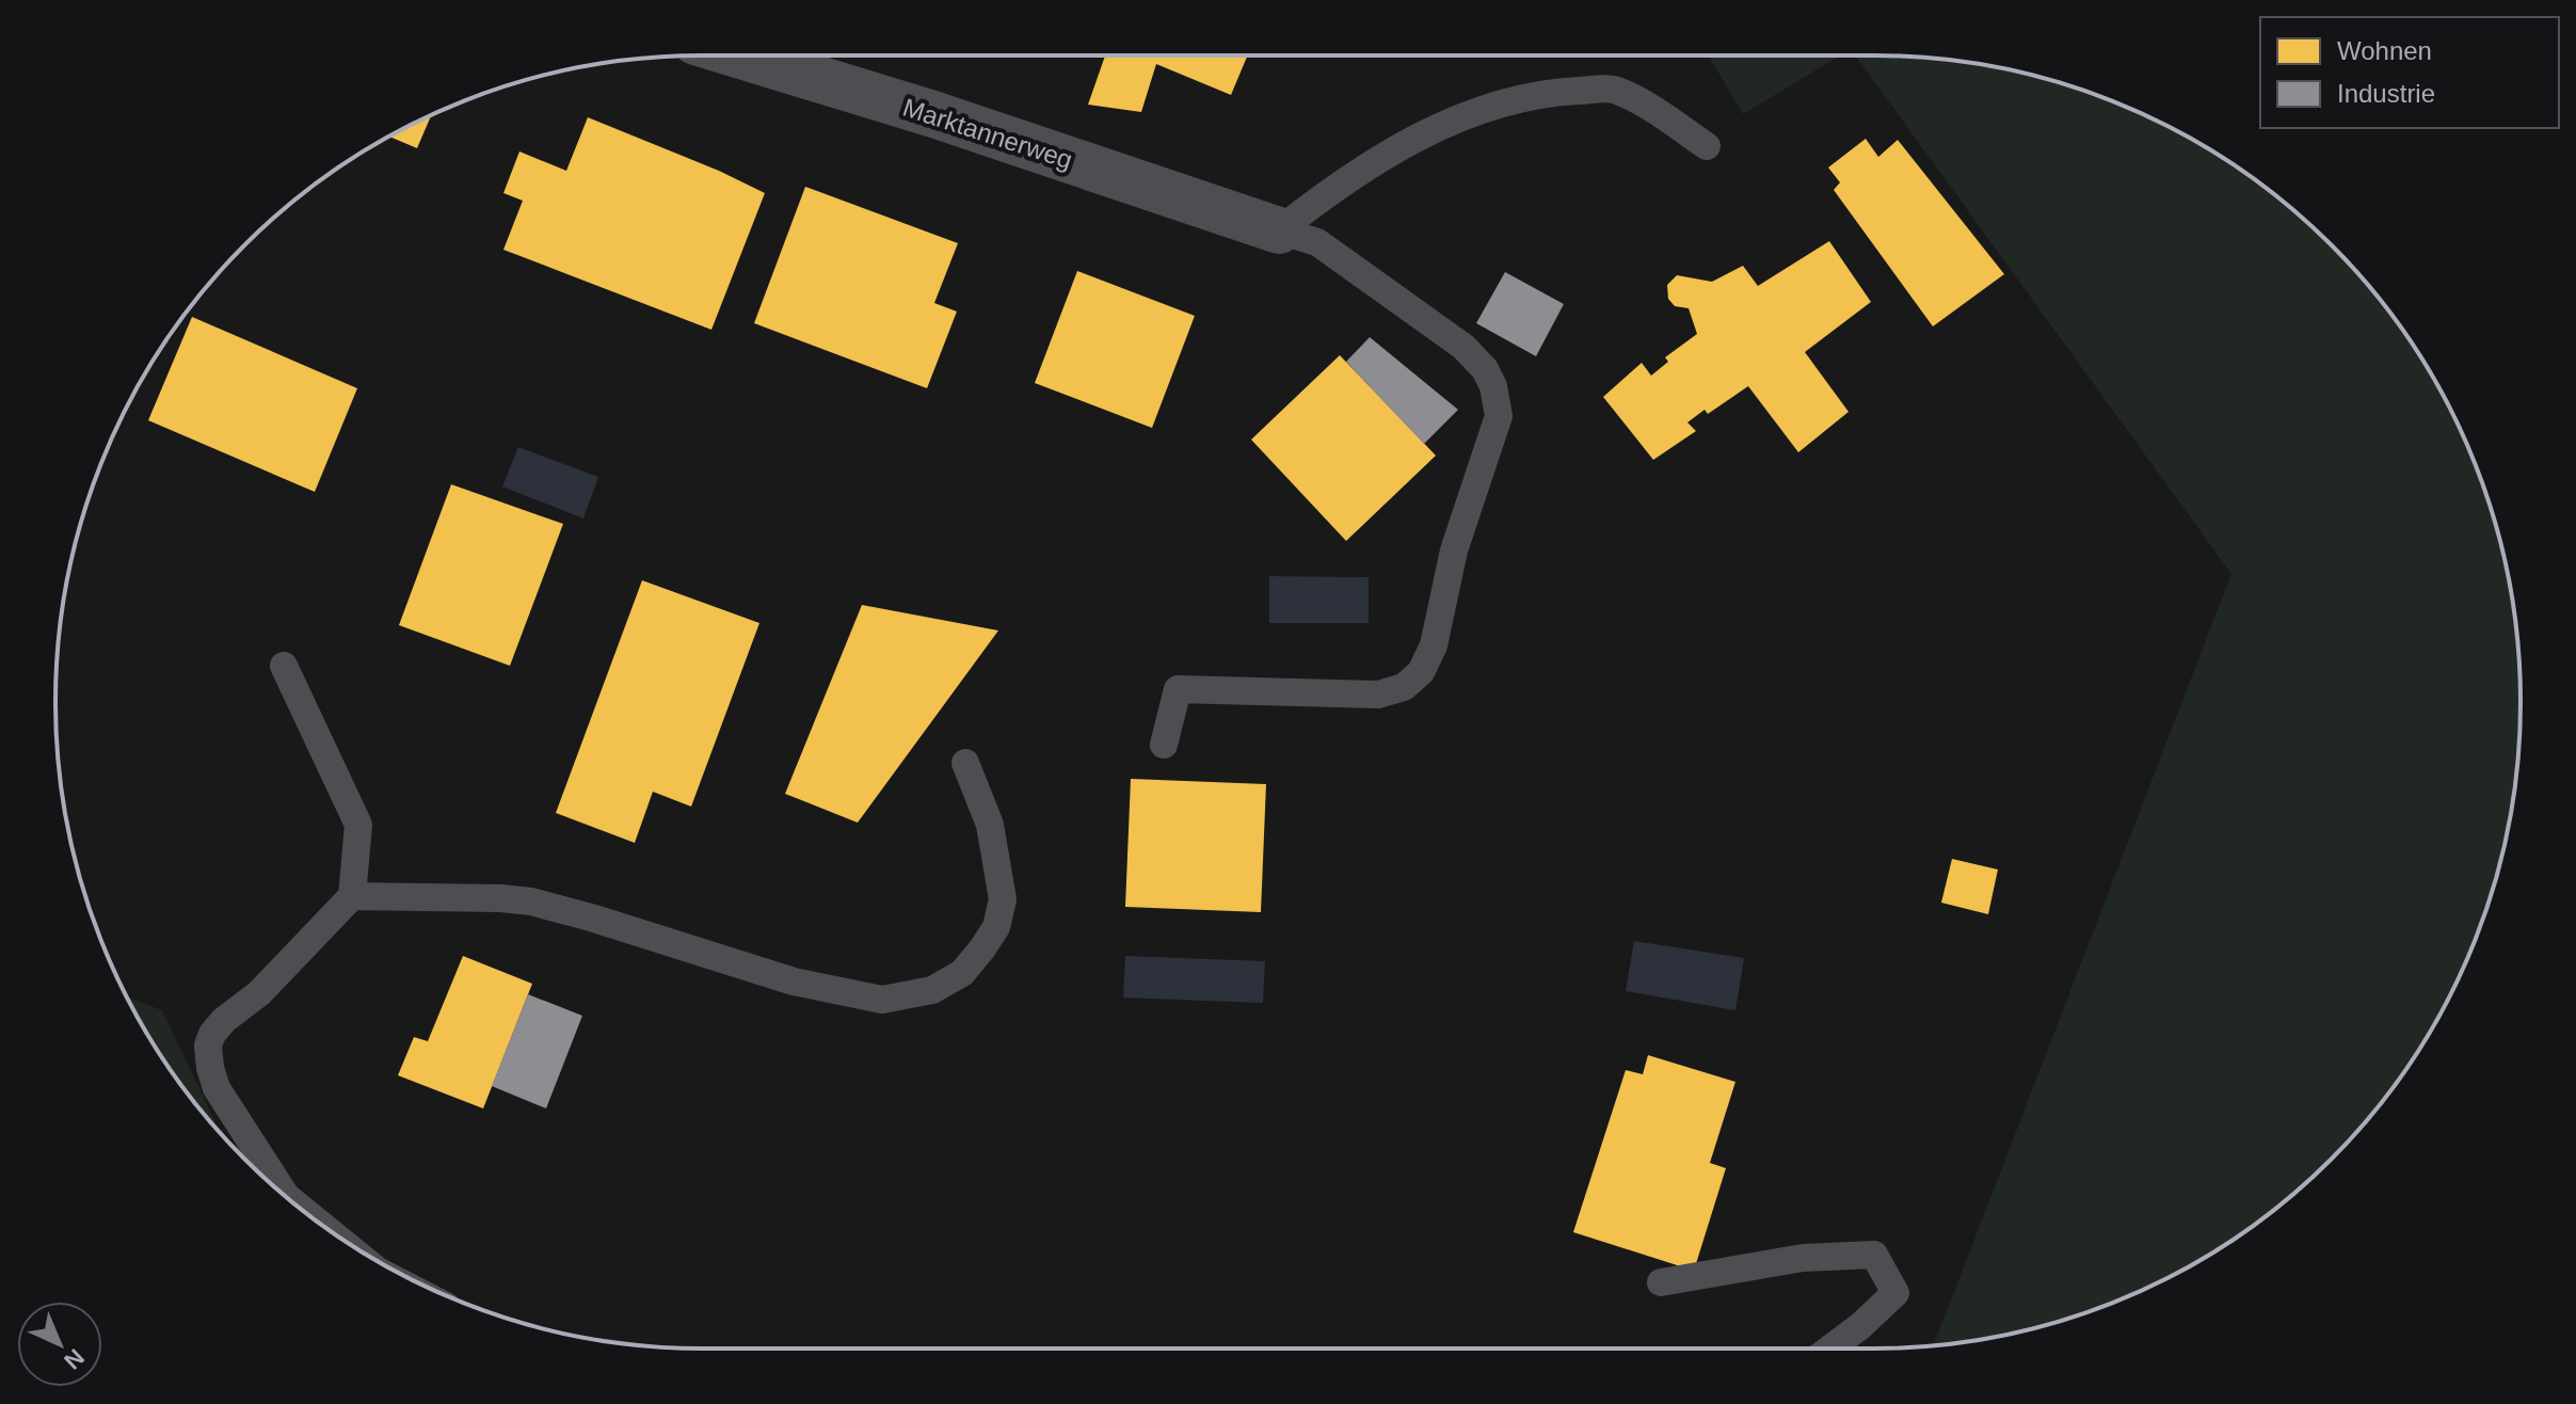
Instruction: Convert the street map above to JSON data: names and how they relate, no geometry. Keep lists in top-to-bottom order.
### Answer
{
  "streets": {
    "street": ["Marktannerweg"]
  },
  "legend": ["Wohnen", "Industrie"],
  "north": "bottom right"
}
